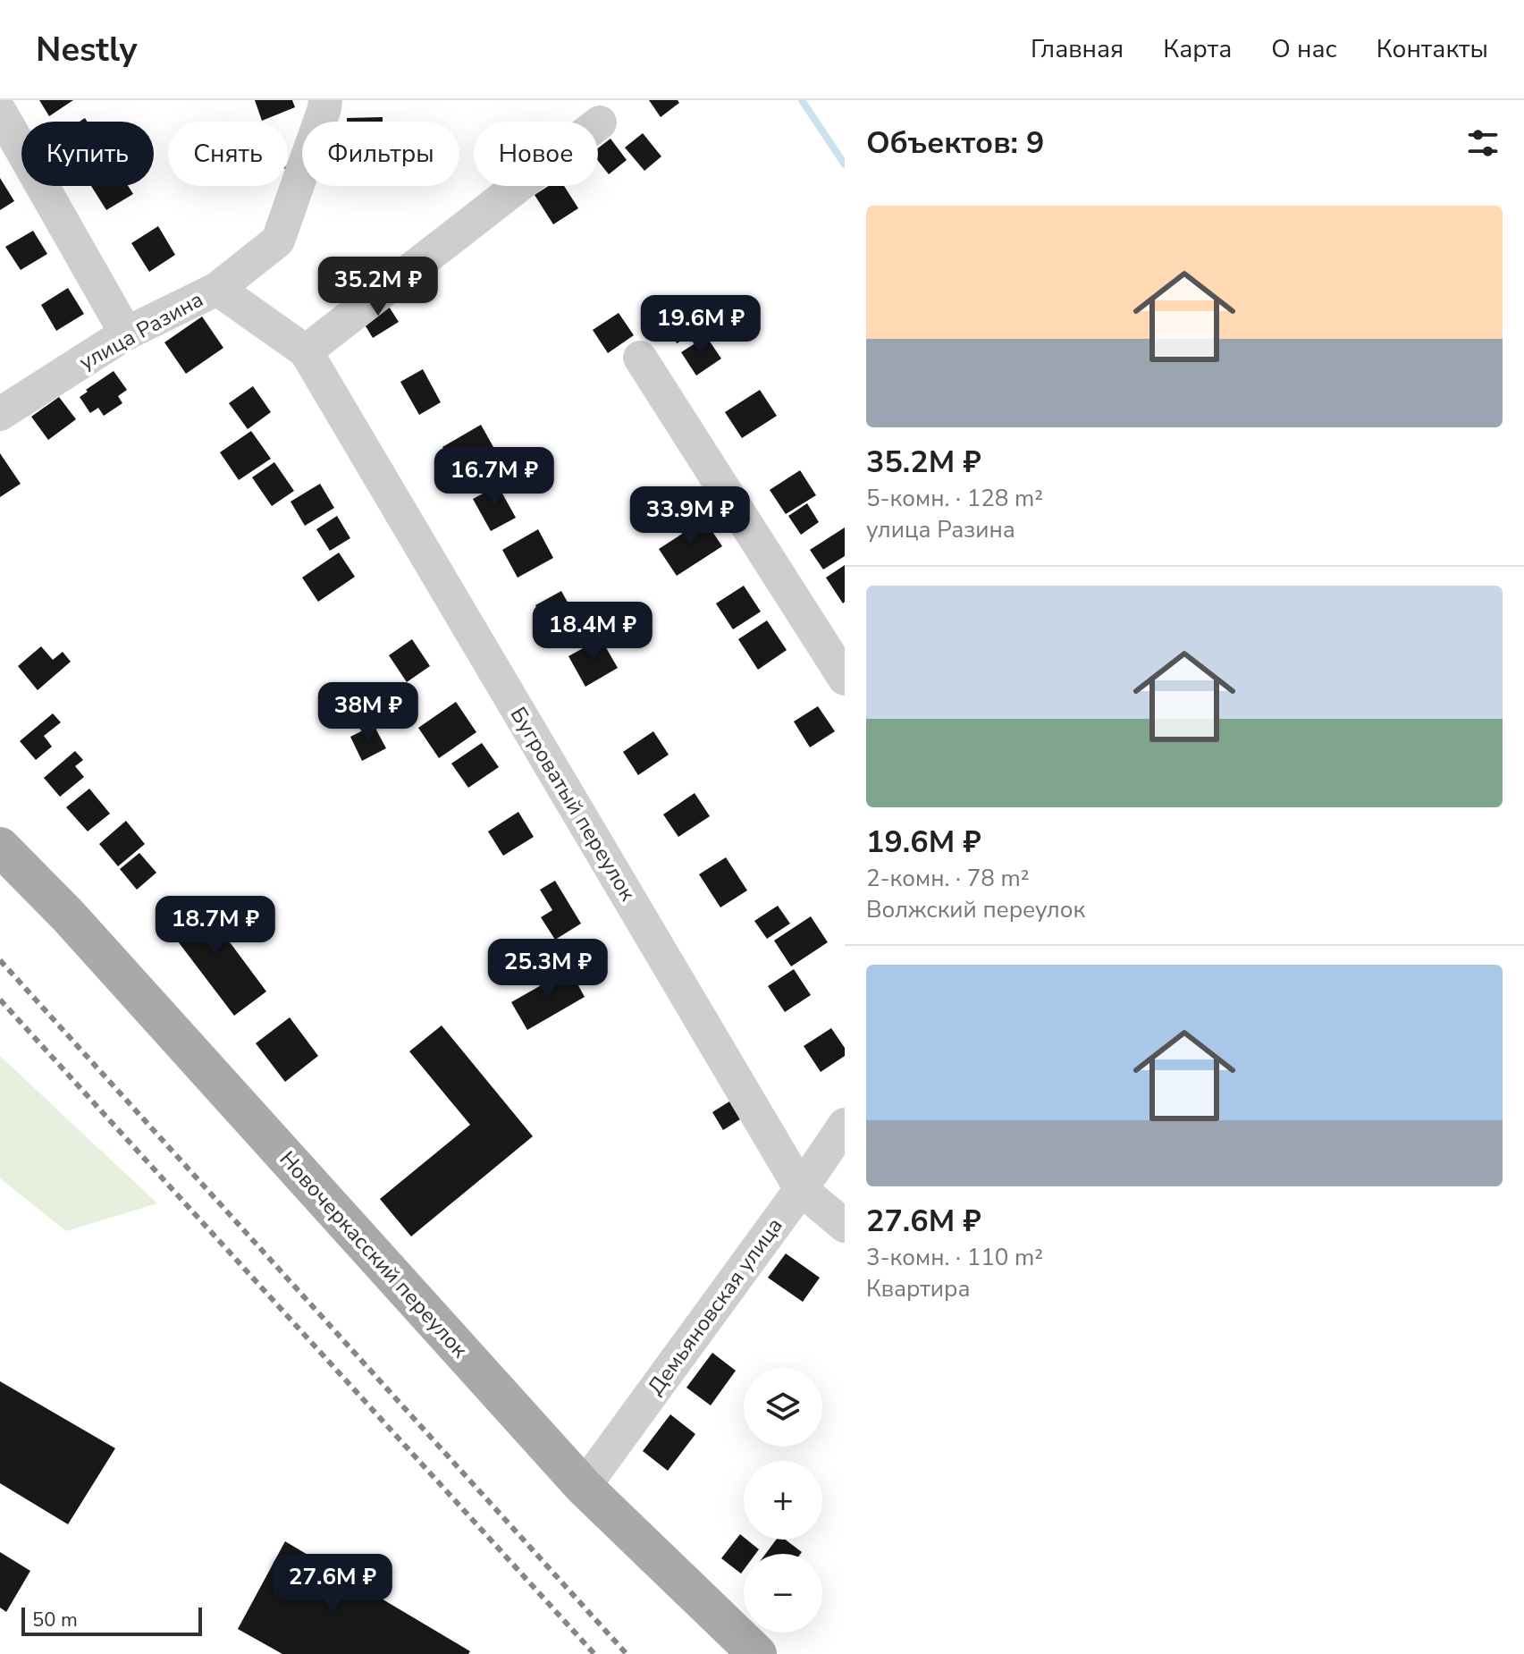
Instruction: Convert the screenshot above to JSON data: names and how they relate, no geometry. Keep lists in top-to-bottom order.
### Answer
{
  "streets": {
    "main road": ["Новочеркасский переулок"],
    "street": ["улица Разина", "Бугроватый переулок", "Демьяновская улица"]
  },
  "crossings": [
    ["улица Разина", "Бугроватый переулок"],
    ["Бугроватый переулок", "Демьяновская улица"],
    ["Новочеркасский переулок", "Демьяновская улица"]
  ],
  "scale_bar": "50 m",
  "page": {
    "header": "Nestly",
    "nav": [
      "Главная",
      "Карта",
      "О нас",
      "Контакты"
    ],
    "heading": "Объектов: 9",
    "chip": [
      "Купить",
      "Снять",
      "Фильтры",
      "Новое"
    ],
    "list": [
      {
        "name": "35.2M ₽",
        "note": "5-комн. · 128 m² · улица Разина"
      },
      {
        "name": "19.6M ₽",
        "note": "2-комн. · 78 m² · Волжский переулок"
      },
      {
        "name": "27.6M ₽",
        "note": "3-комн. · 110 m² · Квартира"
      }
    ],
    "price": [
      "35.2M ₽",
      "19.6M ₽",
      "16.7M ₽",
      "33.9M ₽",
      "18.4M ₽",
      "38M ₽",
      "18.7M ₽",
      "25.3M ₽",
      "27.6M ₽"
    ],
    "map_buttons": ["+", "−"],
    "scale": "50 m"
  }
}
